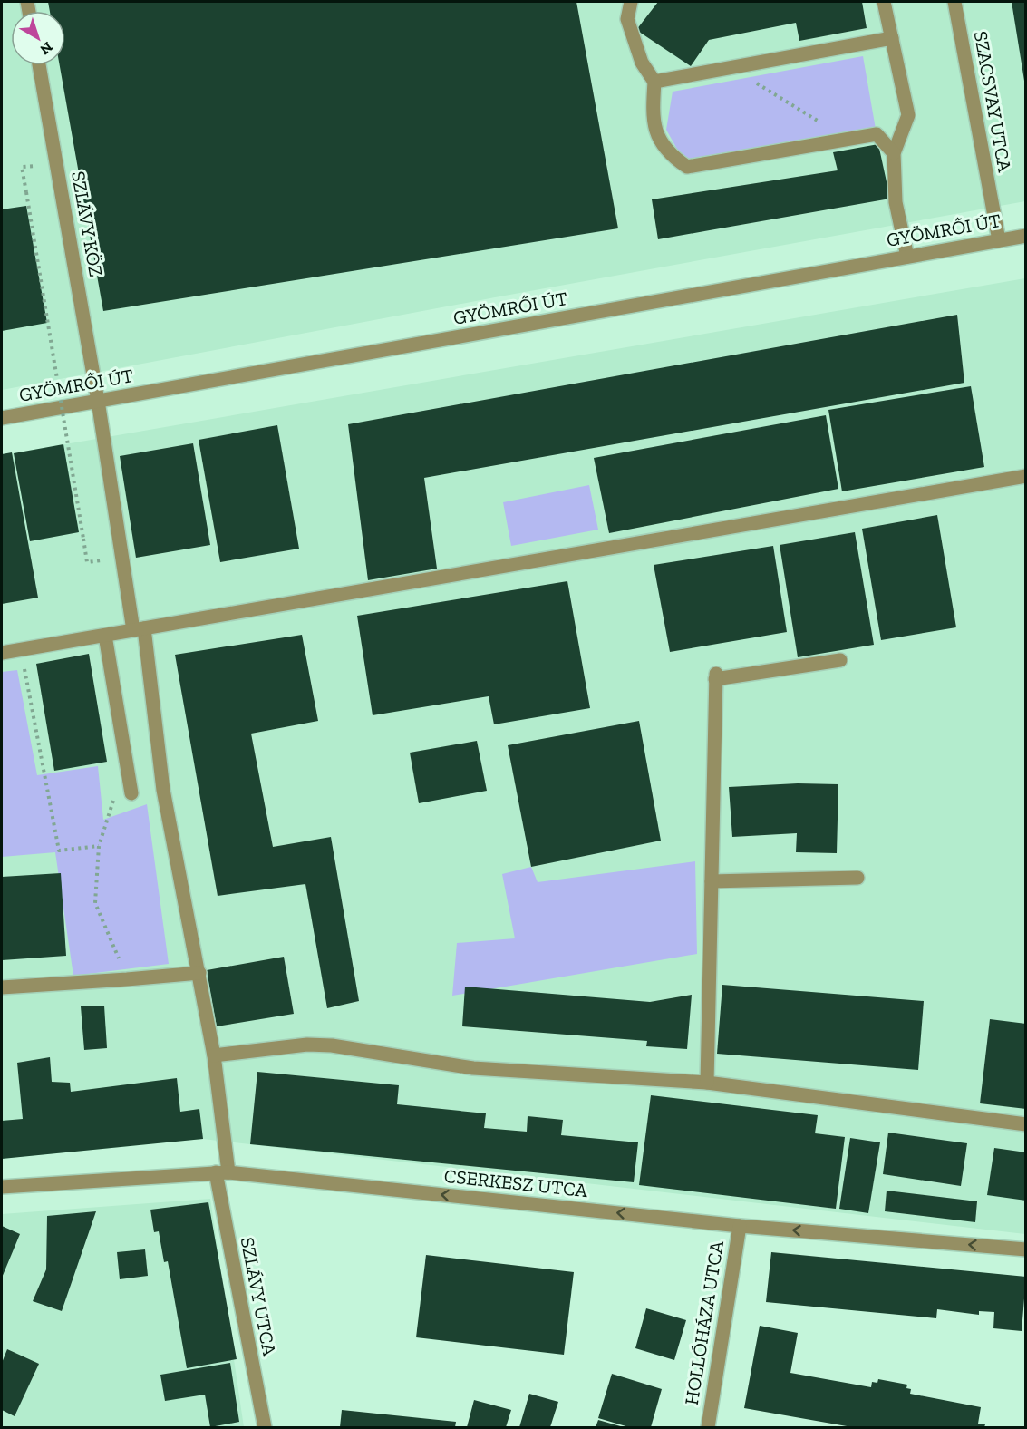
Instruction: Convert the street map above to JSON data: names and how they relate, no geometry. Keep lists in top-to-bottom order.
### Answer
{
  "streets": {
    "street": [
      "SZACSVAY UTCA",
      "SZLÁVY KÖZ",
      "GYÖMRŐI ÚT",
      "CSERKESZ UTCA",
      "SZLÁVY UTCA",
      "HOLLÓHÁZA UTCA"
    ]
  },
  "crossings": [
    ["SZACSVAY UTCA", "GYÖMRŐI ÚT"],
    ["SZLÁVY KÖZ", "GYÖMRŐI ÚT"],
    ["SZLÁVY KÖZ", "SZLÁVY UTCA"],
    ["CSERKESZ UTCA", "SZLÁVY UTCA"],
    ["CSERKESZ UTCA", "HOLLÓHÁZA UTCA"]
  ],
  "one_way": ["CSERKESZ UTCA"],
  "north": "bottom right"
}
